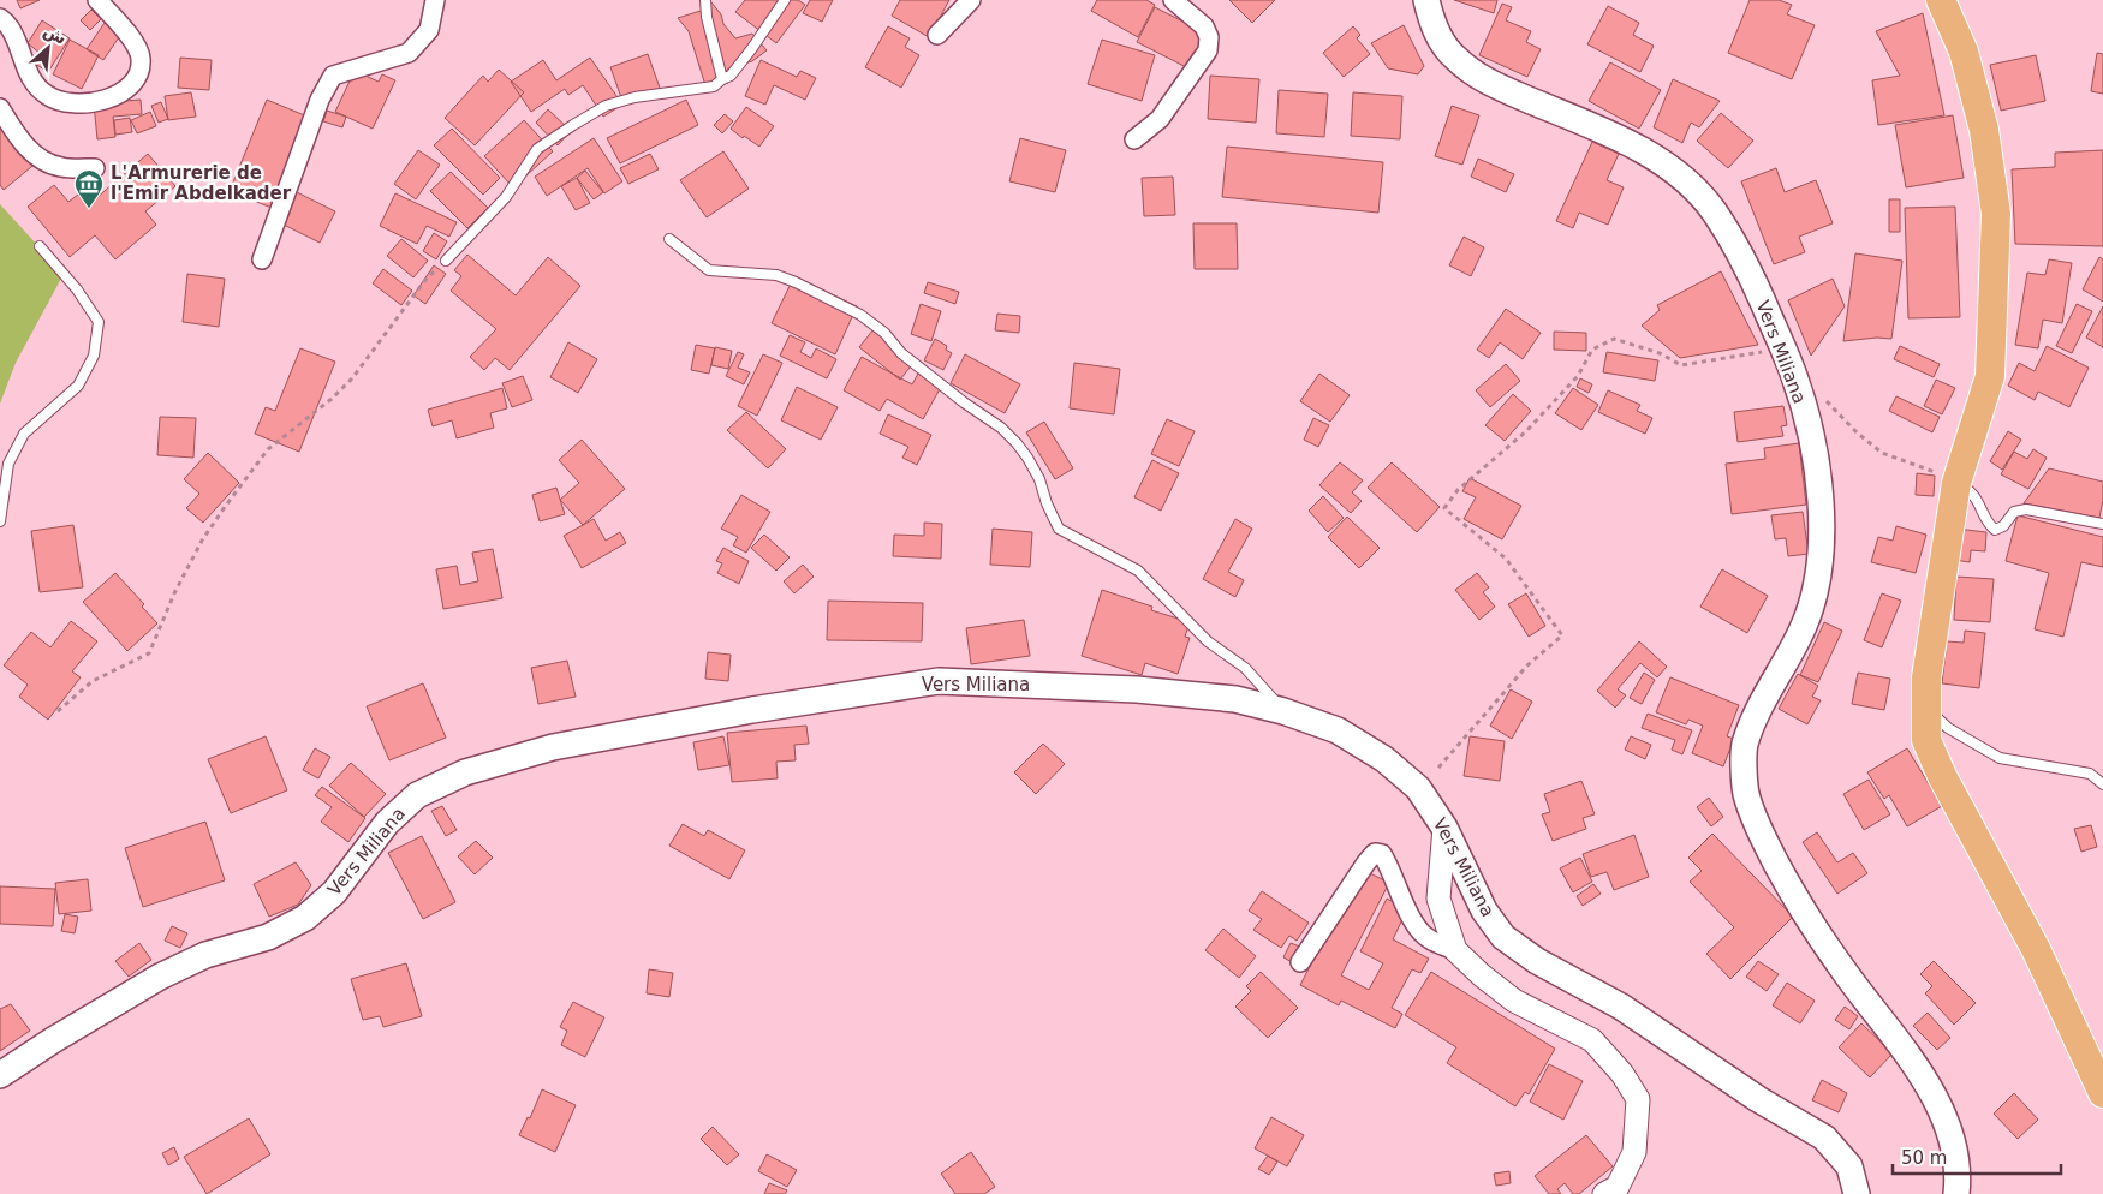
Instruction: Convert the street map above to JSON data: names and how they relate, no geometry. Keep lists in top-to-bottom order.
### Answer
{
  "streets": {
    "main road": ["Vers Miliana"]
  },
  "places": {
    "museum": ["L'Armurerie de l'Emir Abdelkader"]
  },
  "scale_bar": "50 m",
  "north": "top right"
}
